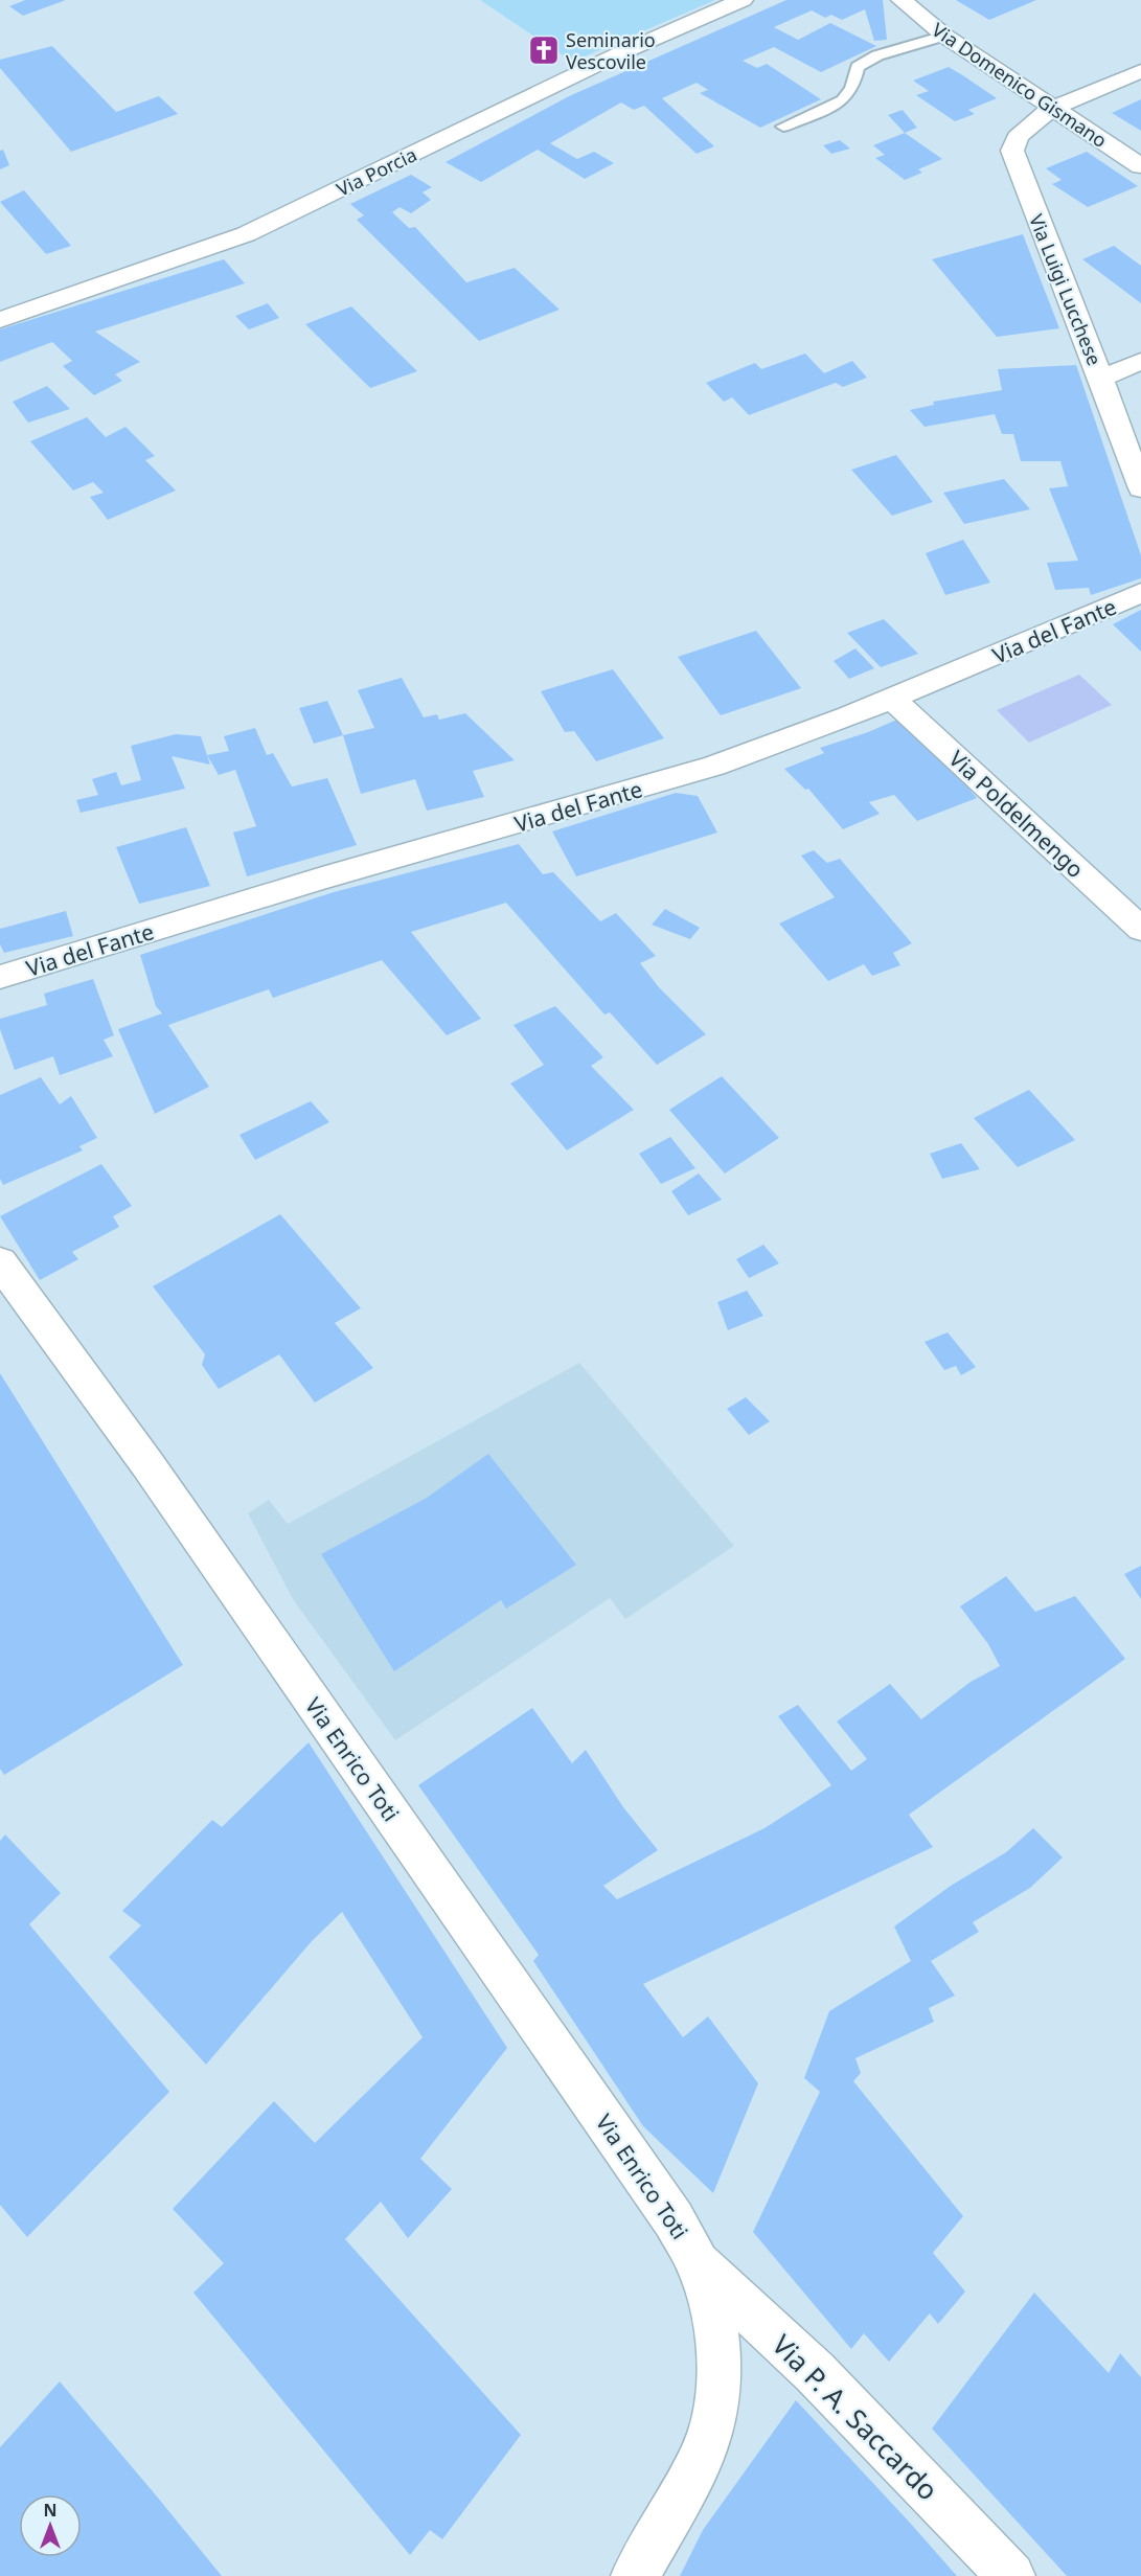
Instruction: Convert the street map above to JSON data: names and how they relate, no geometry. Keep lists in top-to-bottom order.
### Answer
{
  "streets": {
    "street": [
      "Via Domenico Gismano",
      "Via Porcia",
      "Via Luigi Lucchese",
      "Via del Fante",
      "Via Poldelmengo",
      "Via Enrico Toti",
      "Via P. A. Saccardo"
    ]
  },
  "crossings": [
    ["Via Domenico Gismano", "Via Luigi Lucchese"],
    ["Via del Fante", "Via Poldelmengo"],
    ["Via Enrico Toti", "Via P. A. Saccardo"]
  ],
  "places": {
    "church": ["Seminario Vescovile"]
  },
  "north": "top"
}
